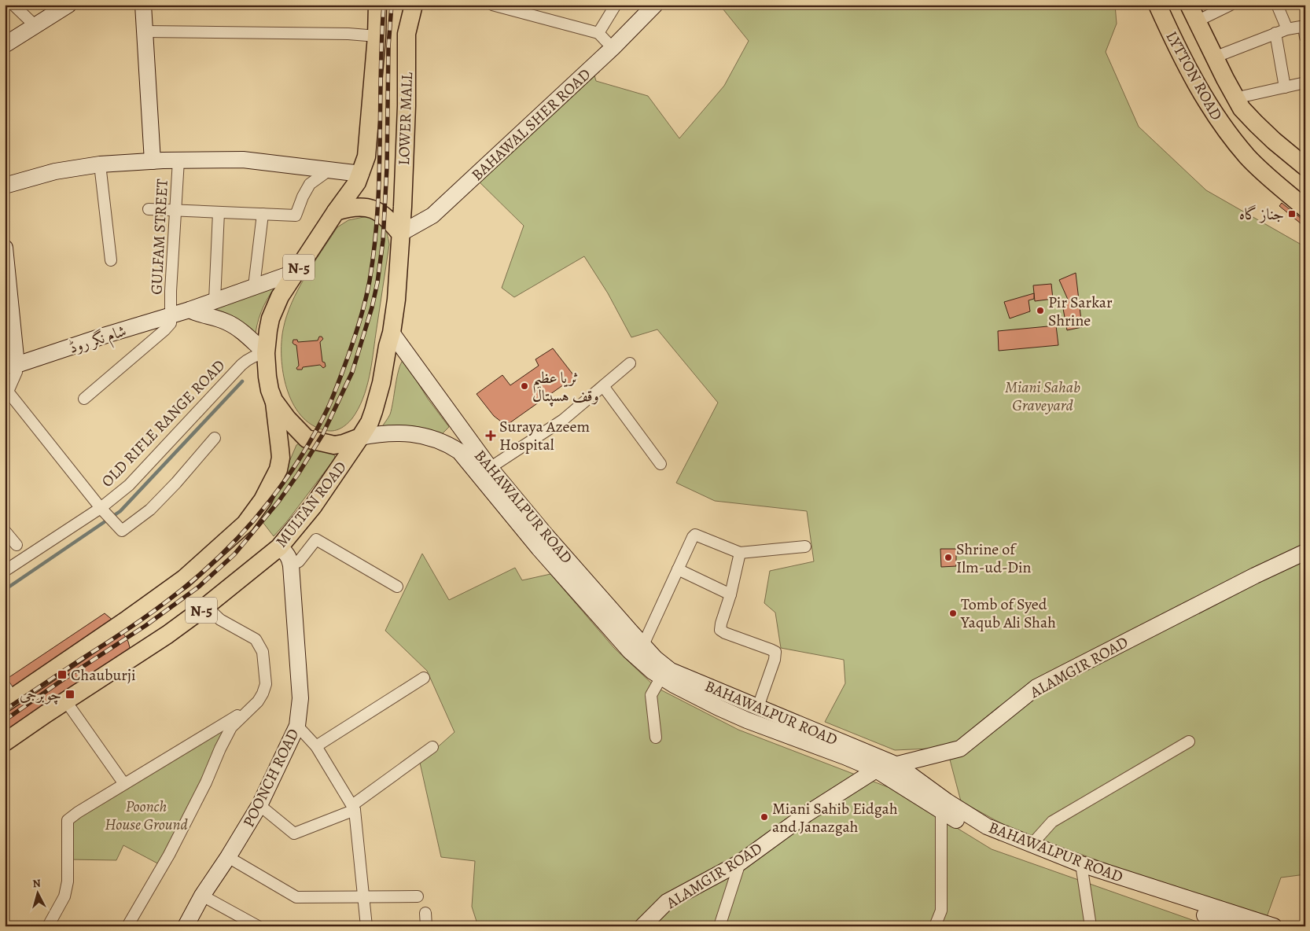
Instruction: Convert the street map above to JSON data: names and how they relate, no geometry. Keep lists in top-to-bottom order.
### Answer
{
  "streets": {
    "main road": [
      "LYTTON ROAD",
      "LOWER MALL",
      "BAHAWAL SHER ROAD",
      "N-5",
      "شام نگر روڈ",
      "MULTAN ROAD",
      "BAHAWALPUR ROAD",
      "ALAMGIR ROAD",
      "POONCH ROAD"
    ],
    "street": ["GULFAM STREET", "OLD RIFLE RANGE ROAD"]
  },
  "crossings": [
    ["LOWER MALL", "BAHAWAL SHER ROAD"],
    ["LOWER MALL", "N-5"],
    ["BAHAWAL SHER ROAD", "N-5"],
    ["GULFAM STREET", "شام نگر روڈ"],
    ["N-5", "شام نگر روڈ"],
    ["N-5", "OLD RIFLE RANGE ROAD"],
    ["N-5", "MULTAN ROAD"],
    ["N-5", "BAHAWALPUR ROAD"],
    ["MULTAN ROAD", "BAHAWALPUR ROAD"],
    ["MULTAN ROAD", "POONCH ROAD"],
    ["BAHAWALPUR ROAD", "ALAMGIR ROAD"]
  ],
  "parks": ["Miani Sahab Graveyard", "Poonch House Ground"],
  "places": {
    "transit": ["جناز گاہ", "Chauburji", "چوبرجی"],
    "other": [
      "Pir Sarkar Shrine",
      "ثریا عظیم وقف ہسپتال",
      "Shrine of Ilm-ud-Din",
      "Tomb of Syed Yaqub Ali Shah",
      "Miani Sahib Eidgah and Janazgah"
    ],
    "health": ["Suraya Azeem Hospital"]
  },
  "north": "top"
}
